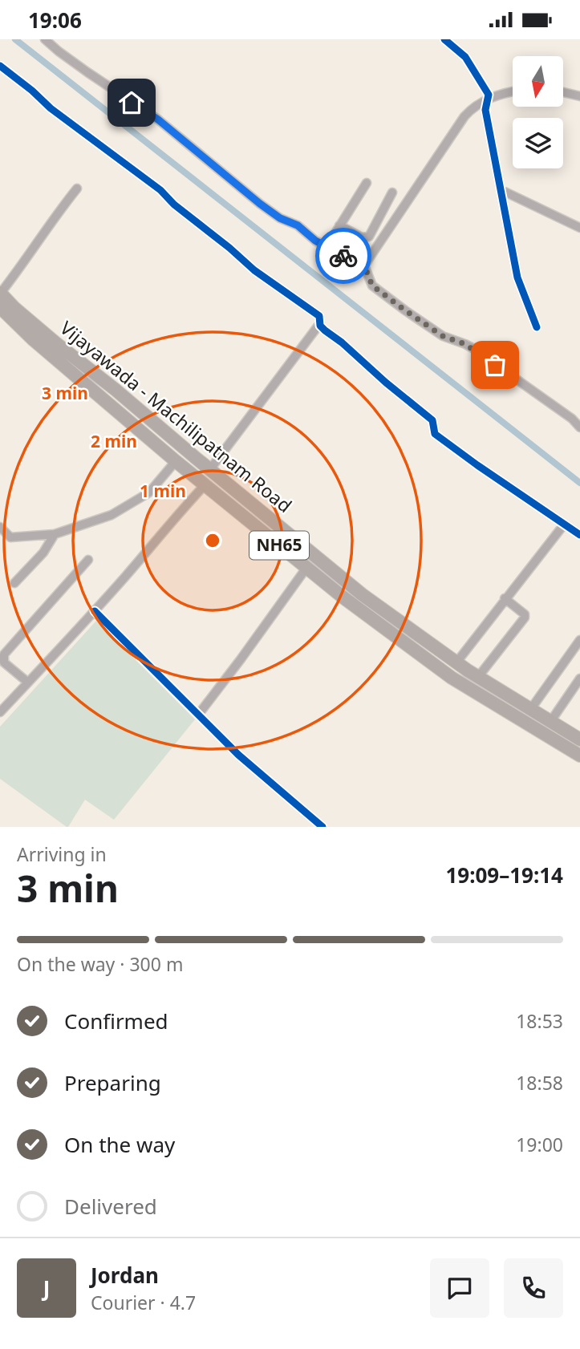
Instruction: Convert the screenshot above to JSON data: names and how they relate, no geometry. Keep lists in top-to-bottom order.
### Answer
{
  "streets": {
    "highway": ["Vijayawada - Machilipatnam Road", "NH65"]
  },
  "north": "bottom",
  "page": {
    "status": "19:06",
    "heading": ["3 min", "Arriving in", "19:09–19:14"],
    "panel": ["Jordan", "Courier · 4.7"],
    "bar": "On the way · 300 m",
    "list": [
      ["Confirmed", "18:53"],
      ["Preparing", "18:58"],
      ["On the way", "19:00"],
      "Delivered"
    ],
    "round": "J"
  },
  "rings": ["3 min", "2 min", "1 min"]
}
